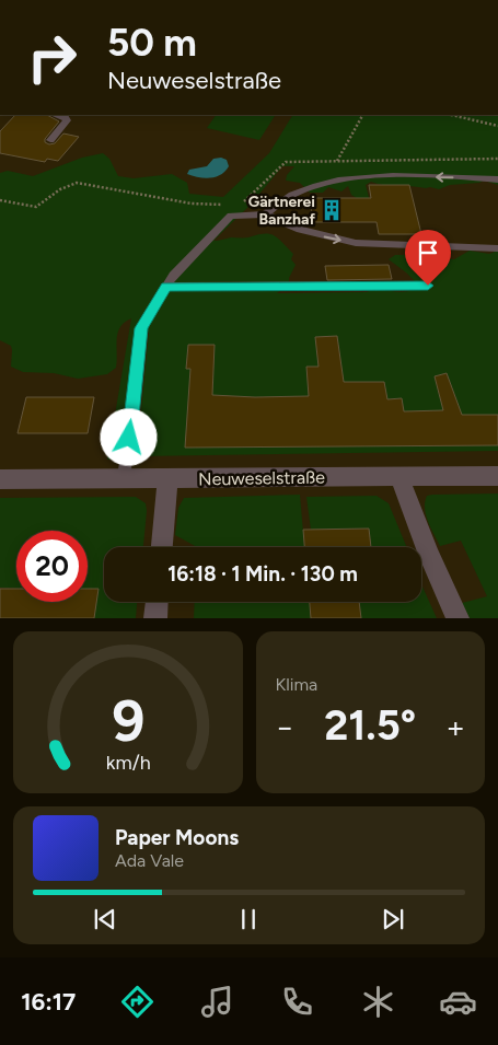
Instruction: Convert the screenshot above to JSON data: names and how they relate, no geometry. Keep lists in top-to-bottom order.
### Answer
{
  "streets": {
    "street": ["Neuweselstraße"]
  },
  "places": {
    "building": ["Gärtnerei Banzhaf"]
  },
  "page": {
    "turn": ["50 m", "Neuweselstraße"],
    "limit": "20",
    "trip": "16:18 · 1 Min. · 130 m",
    "tile": "Klima",
    "heat": ["−", "21.5°", "+"],
    "song": ["Paper Moons", "Ada Vale"],
    "tabs": "16:17",
    "gauge": ["9", "km/h"]
  }
}
